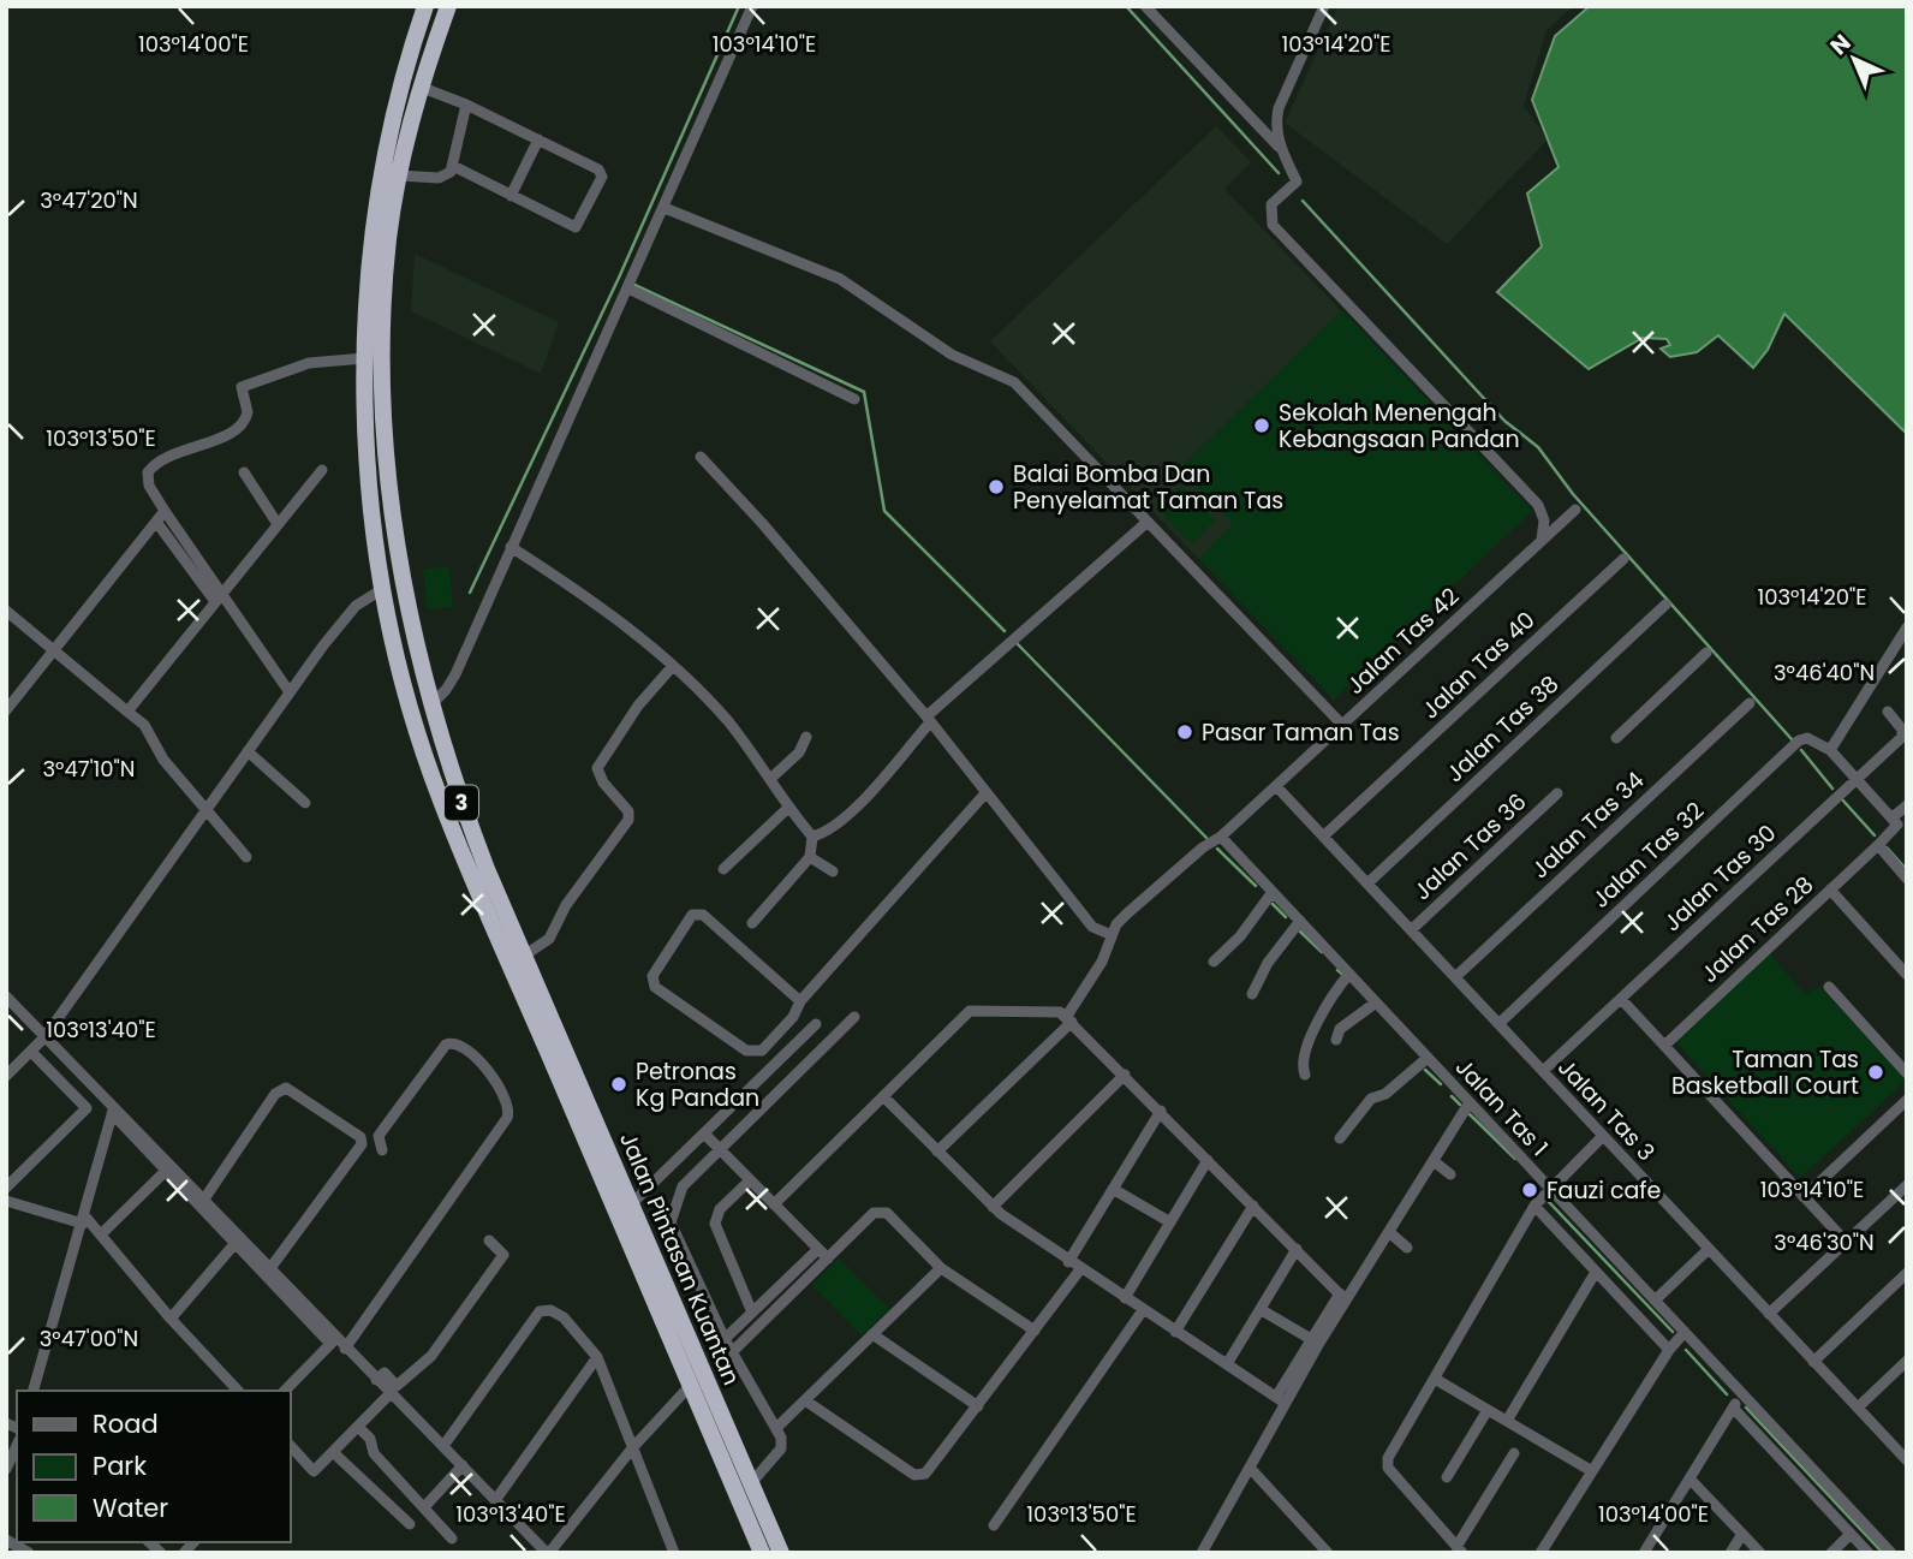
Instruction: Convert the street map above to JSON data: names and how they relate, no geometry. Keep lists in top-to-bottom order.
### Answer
{
  "streets": {
    "highway": ["3", "Jalan Pintasan Kuantan"],
    "street": [
      "Jalan Tas 42",
      "Jalan Tas 40",
      "Jalan Tas 38",
      "Jalan Tas 34",
      "Jalan Tas 36",
      "Jalan Tas 32",
      "Jalan Tas 30",
      "Jalan Tas 28",
      "Jalan Tas 1",
      "Jalan Tas 3"
    ]
  },
  "crossings": [
    ["Jalan Tas 42", "Jalan Tas 1"],
    ["Jalan Tas 42", "Jalan Tas 3"],
    ["Jalan Tas 40", "Jalan Tas 3"],
    ["Jalan Tas 38", "Jalan Tas 3"],
    ["Jalan Tas 34", "Jalan Tas 3"],
    ["Jalan Tas 36", "Jalan Tas 3"],
    ["Jalan Tas 32", "Jalan Tas 3"],
    ["Jalan Tas 30", "Jalan Tas 3"]
  ],
  "places": [
    "Sekolah Menengah Kebangsaan Pandan",
    "Balai Bomba Dan Penyelamat Taman Tas",
    "Pasar Taman Tas",
    "Taman Tas Basketball Court",
    "Petronas Kg Pandan",
    "Fauzi cafe"
  ],
  "legend": ["Road", "Park", "Water"],
  "north": "top left",
  "coordinates": [
    "103°14'20\"E",
    "103°14'00\"E",
    "103°14'10\"E",
    "3°47'20\"N",
    "103°13'50\"E",
    "3°46'40\"N",
    "3°47'10\"N",
    "103°13'40\"E",
    "3°46'30\"N",
    "3°47'00\"N"
  ]
}
